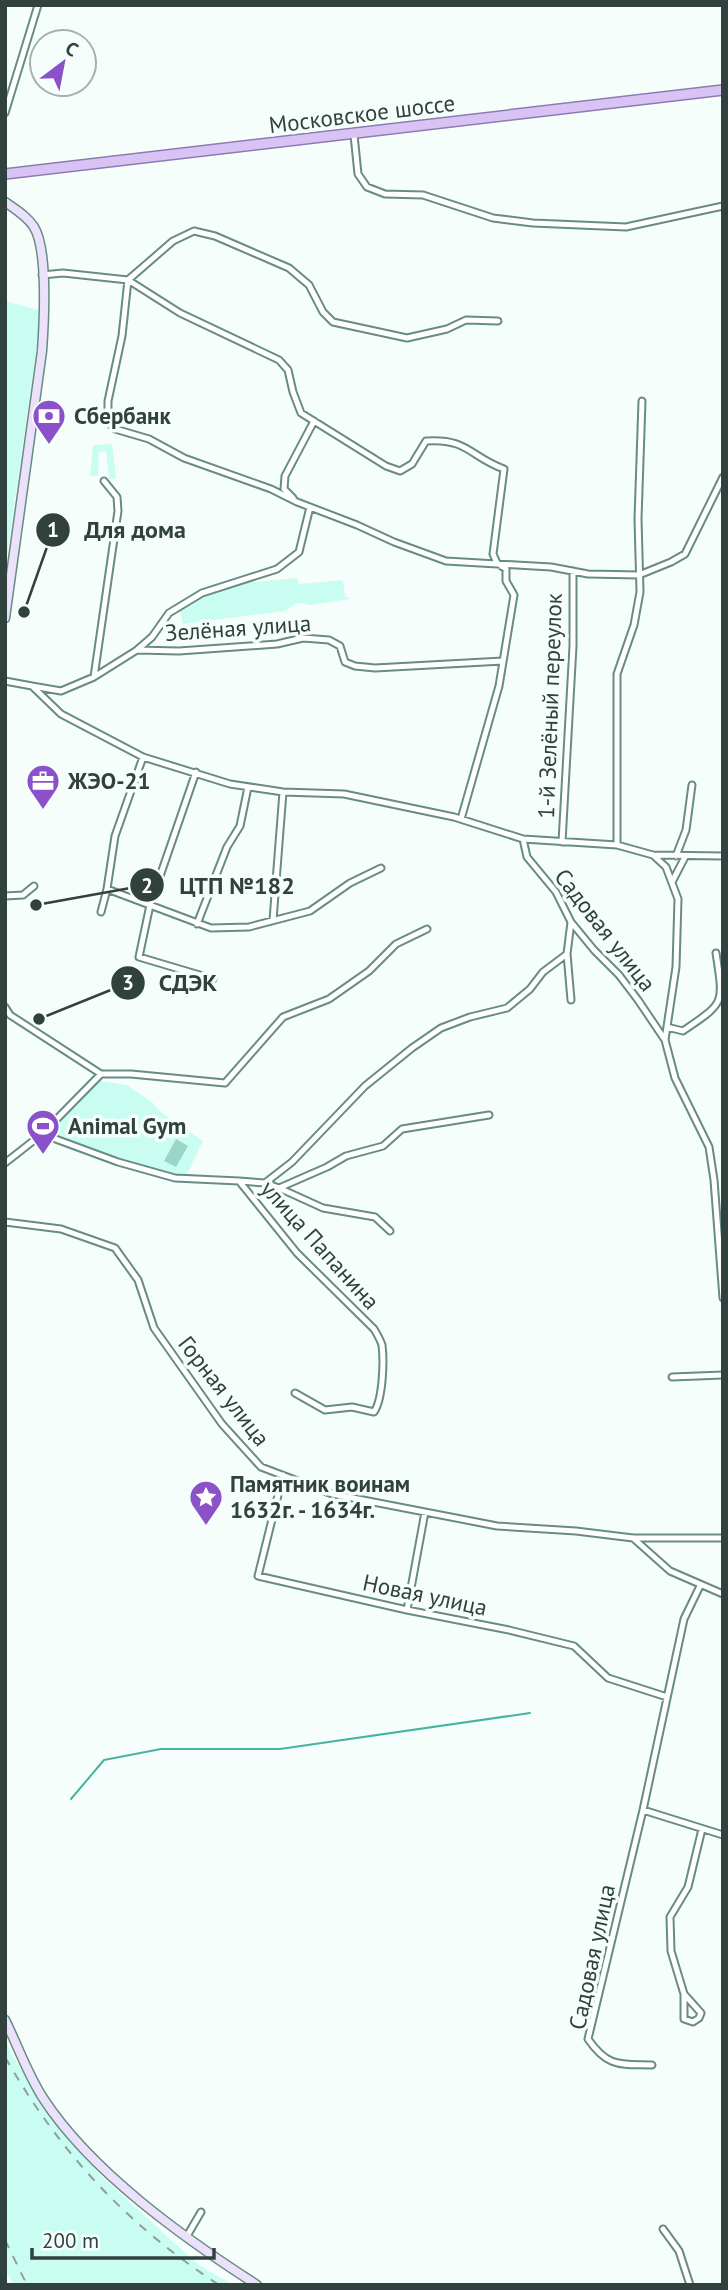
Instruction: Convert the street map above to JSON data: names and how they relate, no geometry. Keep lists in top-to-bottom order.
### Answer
{
  "streets": {
    "main road": ["Московское шоссе"],
    "street": [
      "Зелёная улица",
      "1-й Зелёный переулок",
      "Садовая улица",
      "улица Папанина",
      "Горная улица",
      "Новая улица"
    ]
  },
  "crossings": [
    ["Садовая улица", "Новая улица"],
    ["Горная улица", "Новая улица"]
  ],
  "places": {
    "bank": ["Сбербанк"],
    "other": ["Для дома", "ЦТП №182", "СДЭК"],
    "office": ["ЖЭО-21"],
    "sports": ["Animal Gym"],
    "place": ["Памятник воинам 1632г. - 1634г."]
  },
  "scale_bar": "200 m",
  "north": "top right"
}
